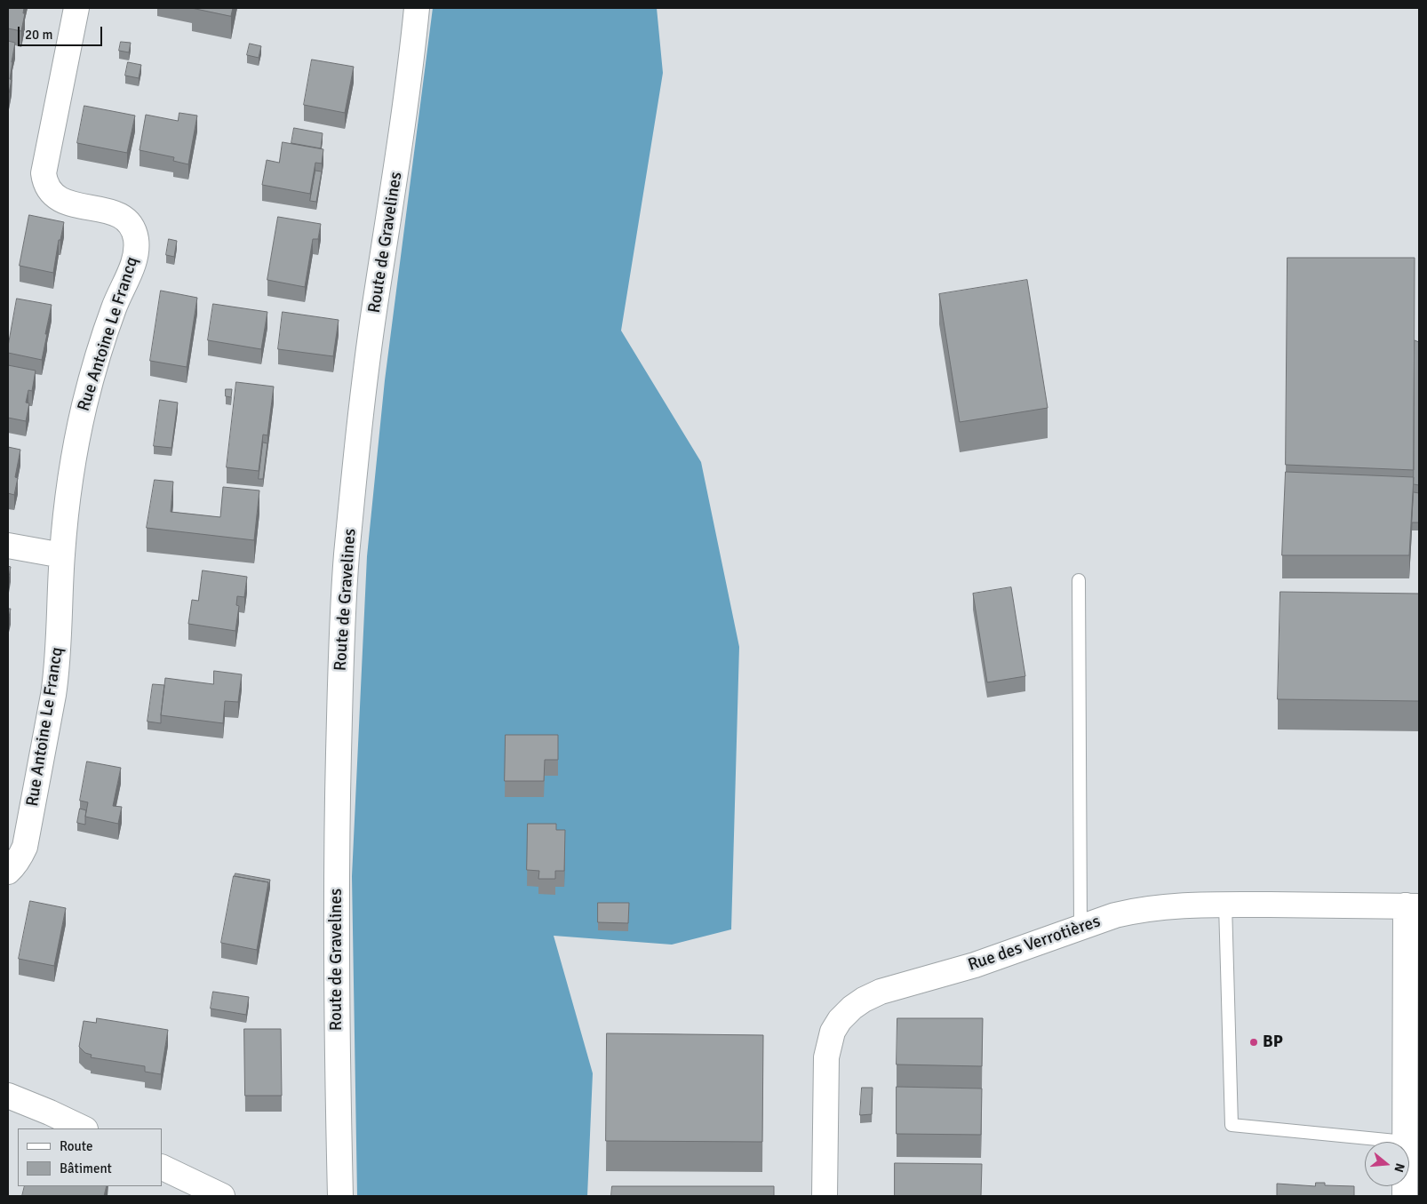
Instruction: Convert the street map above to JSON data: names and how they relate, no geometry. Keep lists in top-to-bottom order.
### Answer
{
  "streets": {
    "street": ["Route de Gravelines", "Rue Antoine Le Francq", "Rue des Verrotières"]
  },
  "places": ["BP"],
  "legend": ["Route", "Bâtiment"],
  "scale_bar": "20 m",
  "north": "right"
}
